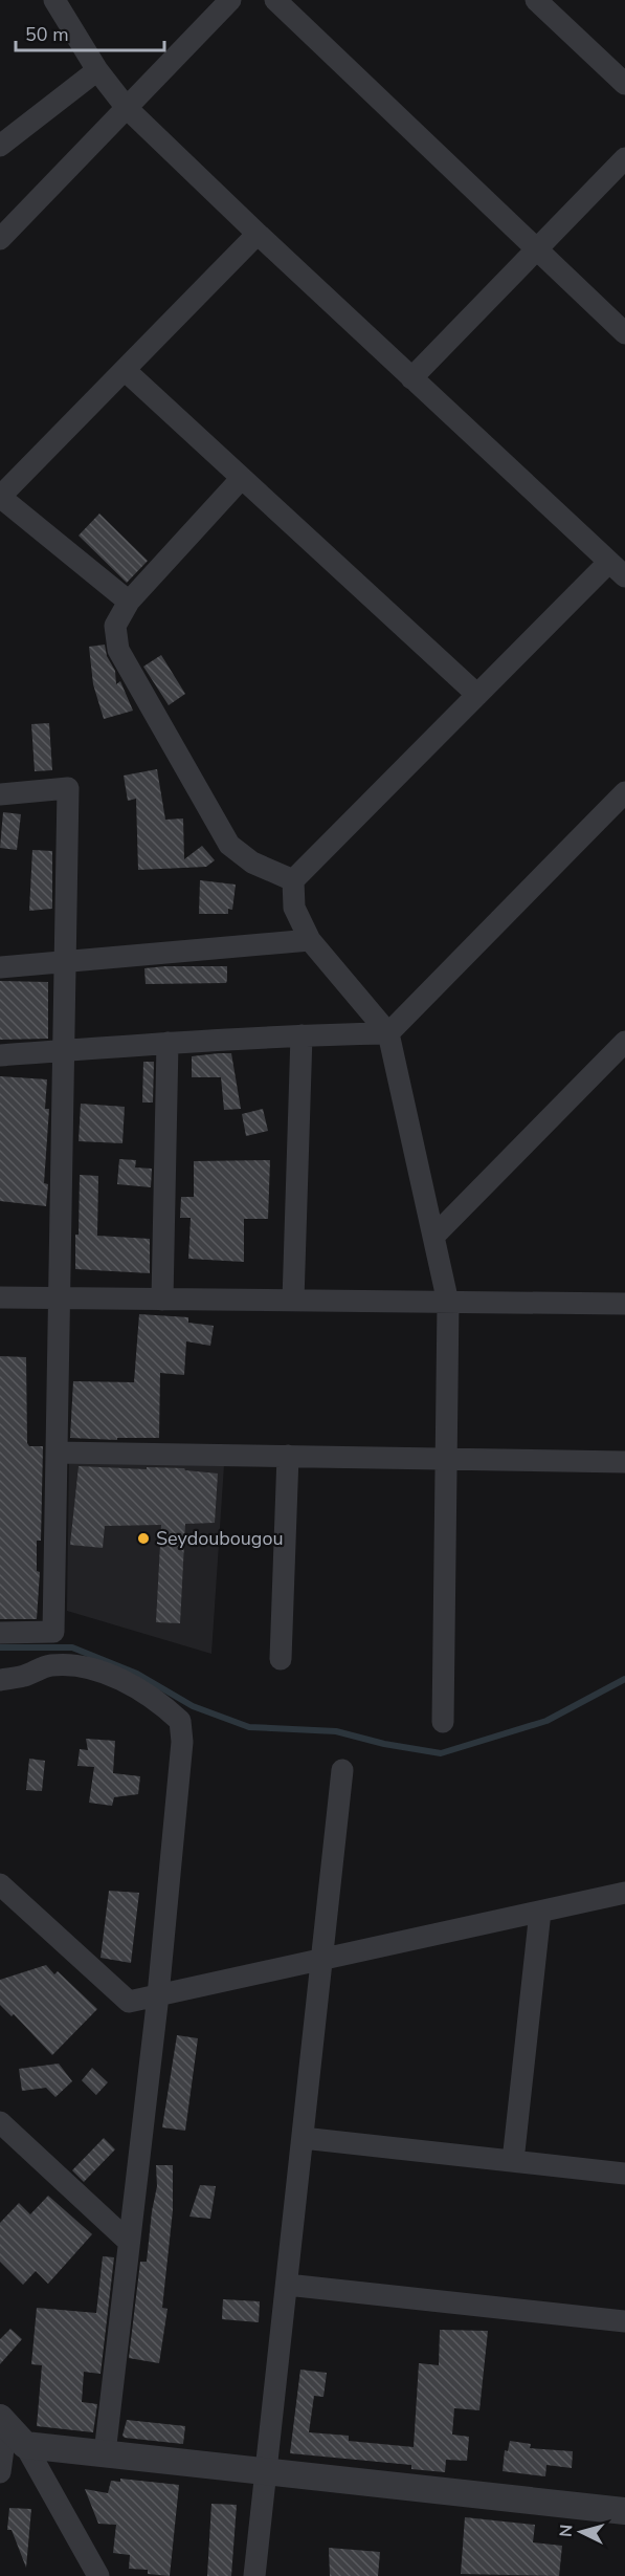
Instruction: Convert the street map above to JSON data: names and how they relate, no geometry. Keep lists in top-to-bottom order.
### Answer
{
  "places": ["Seydoubougou"],
  "scale_bar": "50 m",
  "north": "left"
}
